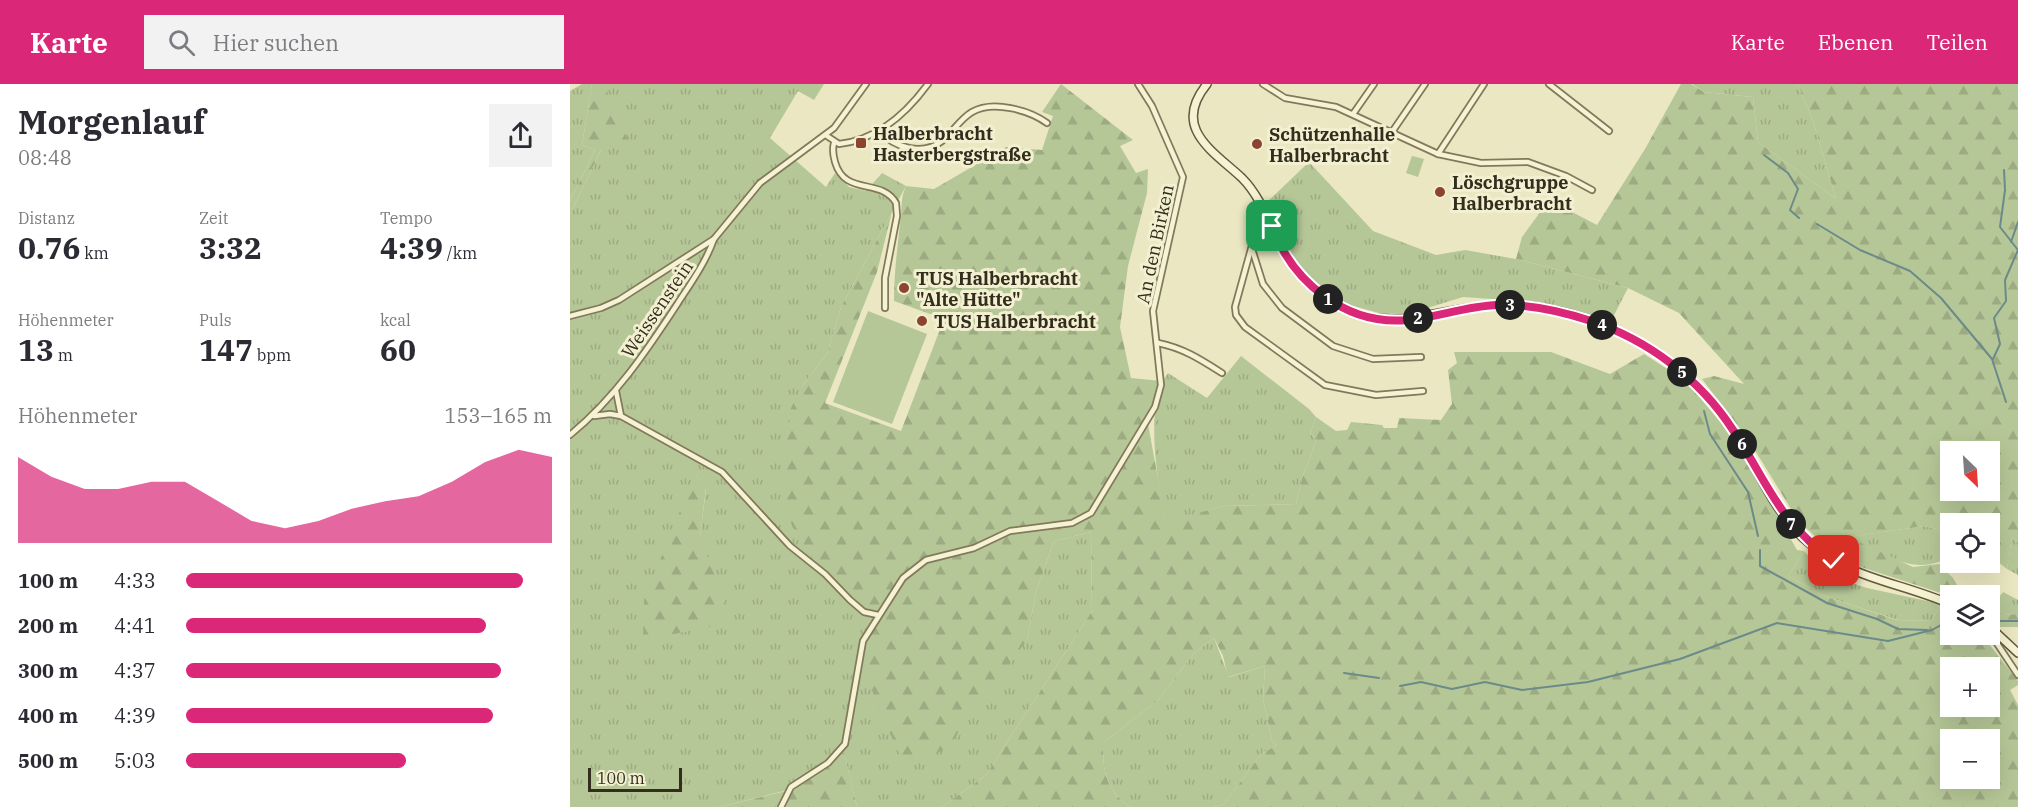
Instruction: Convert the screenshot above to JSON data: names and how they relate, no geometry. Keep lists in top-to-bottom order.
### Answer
{
  "streets": {
    "street": ["An den Birken", "Weissenstein"]
  },
  "places": {
    "transit": ["Halberbracht Hasterbergstraße"],
    "other": [
      "Schützenhalle Halberbracht",
      "Löschgruppe Halberbracht",
      "TUS Halberbracht \"Alte Hütte\"",
      "TUS Halberbracht"
    ]
  },
  "scale_bar": "100 m",
  "north": "bottom right",
  "page": {
    "header": "Karte",
    "search": "Hier suchen",
    "nav": ["Karte", "Ebenen", "Teilen"],
    "heading": ["Morgenlauf", "08:48"],
    "stats": [
      ["Distanz", "0.76 km"],
      ["Zeit", "3:32"],
      ["Tempo", "4:39 /km"],
      ["Höhenmeter", "13 m"],
      ["Puls", "147 bpm"],
      ["kcal", "60"]
    ],
    "pins": [
      "1",
      "3",
      "2",
      "4",
      "5",
      "6",
      "7"
    ],
    "chart": ["Höhenmeter", "153–165 m"],
    "map_buttons": ["+", "−"],
    "list": [
      {
        "name": "100 m",
        "note": "4:33"
      },
      {
        "name": "200 m",
        "note": "4:41"
      },
      {
        "name": "300 m",
        "note": "4:37"
      },
      {
        "name": "400 m",
        "note": "4:39"
      },
      {
        "name": "500 m",
        "note": "5:03"
      }
    ],
    "scale": "100 m"
  }
}
